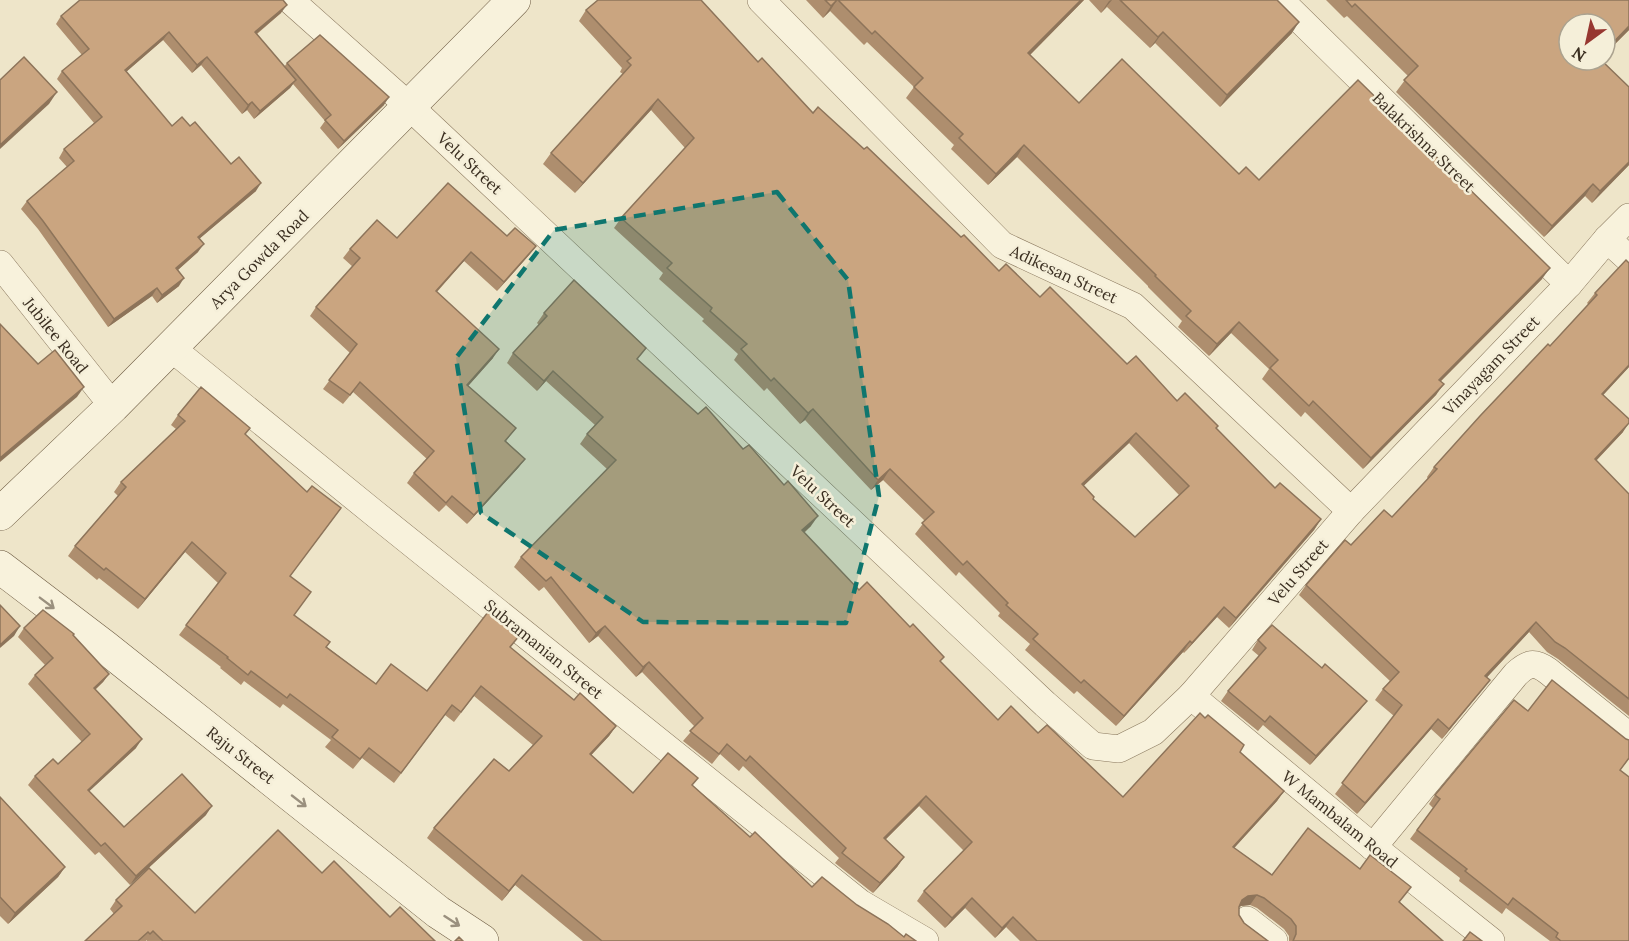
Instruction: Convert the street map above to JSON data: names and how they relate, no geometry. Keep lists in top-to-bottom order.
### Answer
{
  "streets": {
    "main road": ["Arya Gowda Road", "Raju Street"],
    "street": [
      "Balakrishna Street",
      "Velu Street",
      "Adikesan Street",
      "Jubilee Road",
      "Vinayagam Street",
      "Subramanian Street",
      "W Mambalam Road"
    ]
  },
  "crossings": [
    ["Balakrishna Street", "Vinayagam Street"],
    ["Velu Street", "Arya Gowda Road"],
    ["Velu Street", "Adikesan Street"],
    ["Velu Street", "Vinayagam Street"],
    ["Velu Street", "W Mambalam Road"],
    ["Arya Gowda Road", "Jubilee Road"],
    ["Arya Gowda Road", "Subramanian Street"],
    ["Adikesan Street", "Vinayagam Street"]
  ],
  "one_way": ["Raju Street"],
  "north": "bottom left"
}
